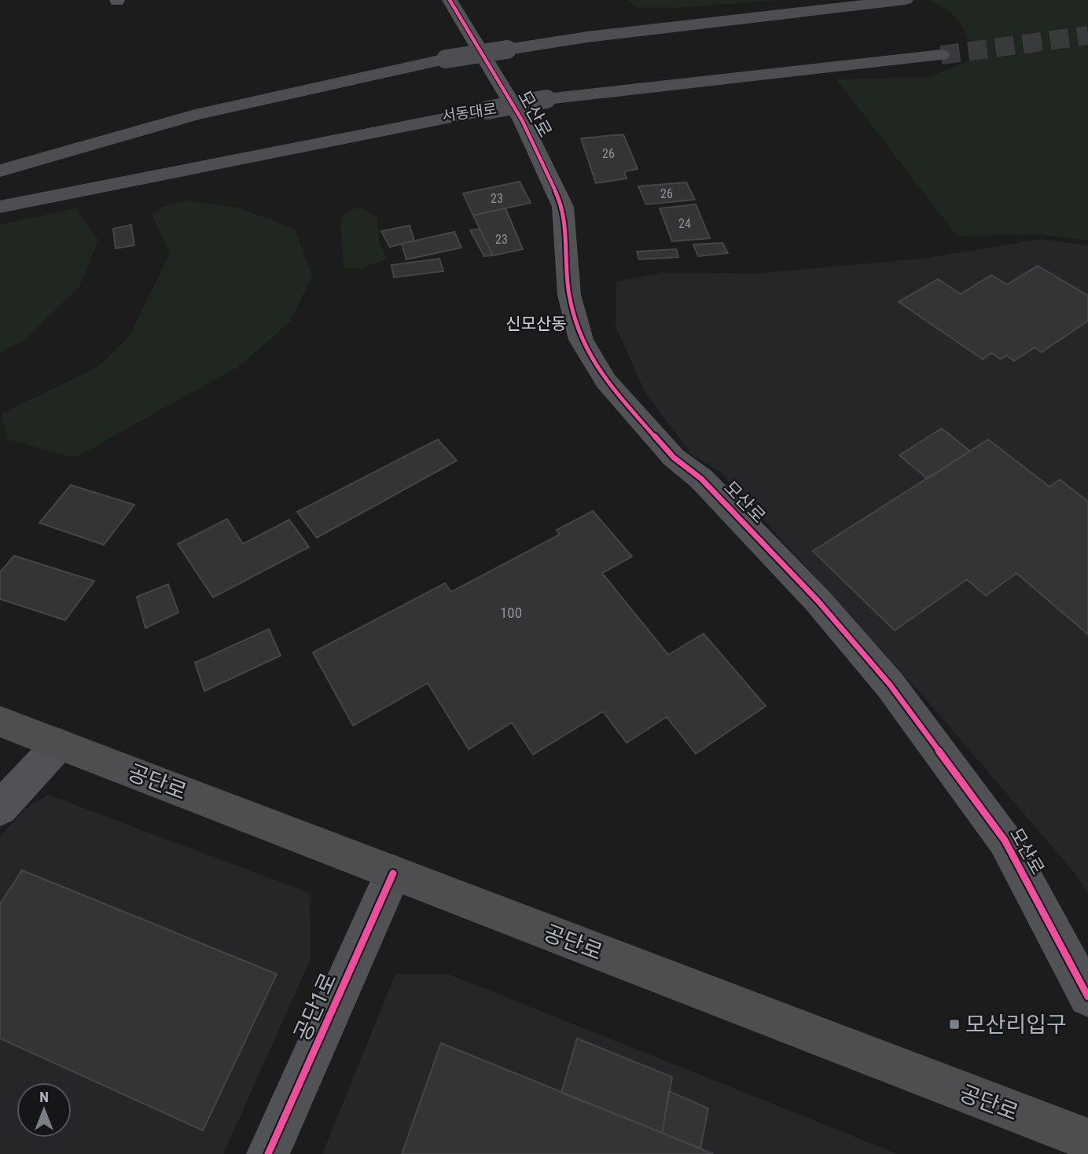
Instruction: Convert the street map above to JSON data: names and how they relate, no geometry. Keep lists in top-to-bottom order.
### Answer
{
  "streets": {
    "highway": ["서동대로"],
    "main road": ["공단로"],
    "street": ["모산로", "공단1로"]
  },
  "crossings": [
    ["공단로", "공단1로"]
  ],
  "districts": ["신모산동"],
  "places": {
    "transit": ["모산리입구"]
  },
  "house_numbers": [
    "26",
    "26",
    "23",
    "24",
    "23",
    "100"
  ],
  "north": "top"
}
